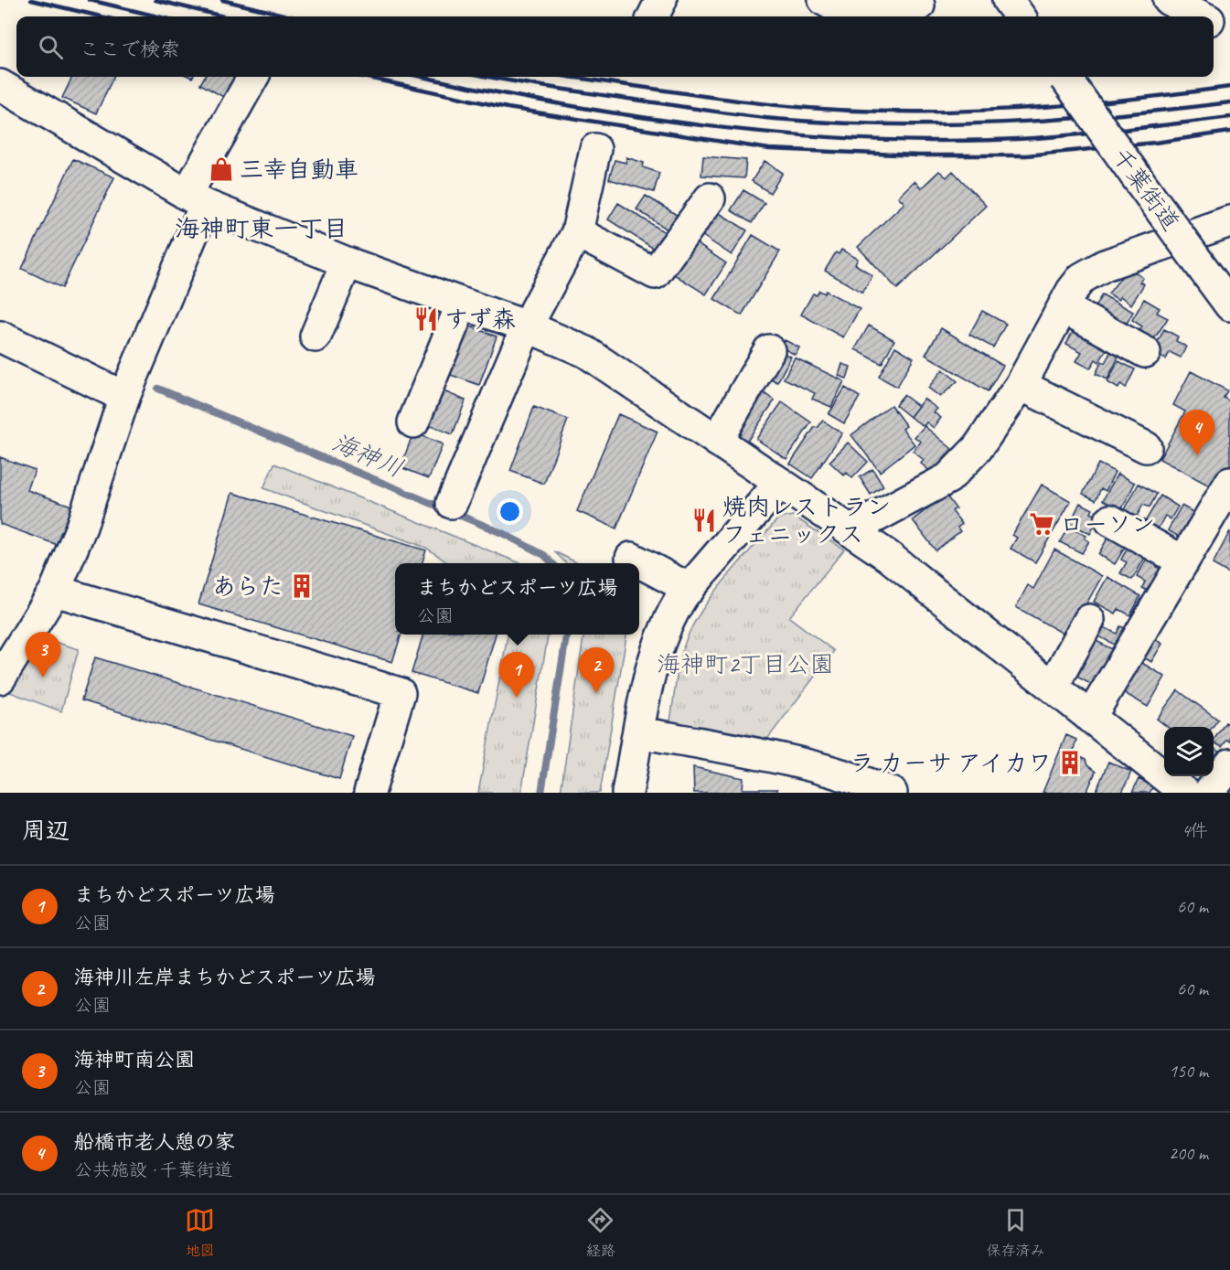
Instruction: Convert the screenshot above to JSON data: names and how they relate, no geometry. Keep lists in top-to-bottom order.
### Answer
{
  "streets": {
    "main road": ["千葉街道"]
  },
  "districts": ["海神町東一丁目"],
  "water": ["海神川"],
  "parks": ["海神町2丁目公園"],
  "places": {
    "shop": ["三幸自動車"],
    "restaurant": ["すず森", "焼肉レストラン フェニックス"],
    "supermarket": ["ローソン"],
    "building": ["あらた", "ラ カーサ アイカワ"]
  },
  "page": {
    "search": "ここで検索",
    "pins": [
      "4",
      "3",
      "2",
      "1"
    ],
    "popup": ["まちかどスポーツ広場", "公園"],
    "heading": ["周辺", "4件"],
    "list": [
      {
        "mark": "1",
        "name": "まちかどスポーツ広場",
        "note": "公園",
        "value": "60 m"
      },
      {
        "mark": "2",
        "name": "海神川左岸まちかどスポーツ広場",
        "note": "公園",
        "value": "60 m"
      },
      {
        "mark": "3",
        "name": "海神町南公園",
        "note": "公園",
        "value": "150 m"
      },
      {
        "mark": "4",
        "name": "船橋市老人憩の家",
        "note": "公共施設 · 千葉街道",
        "value": "200 m"
      }
    ],
    "nav": ["地図", "経路", "保存済み"]
  }
}
